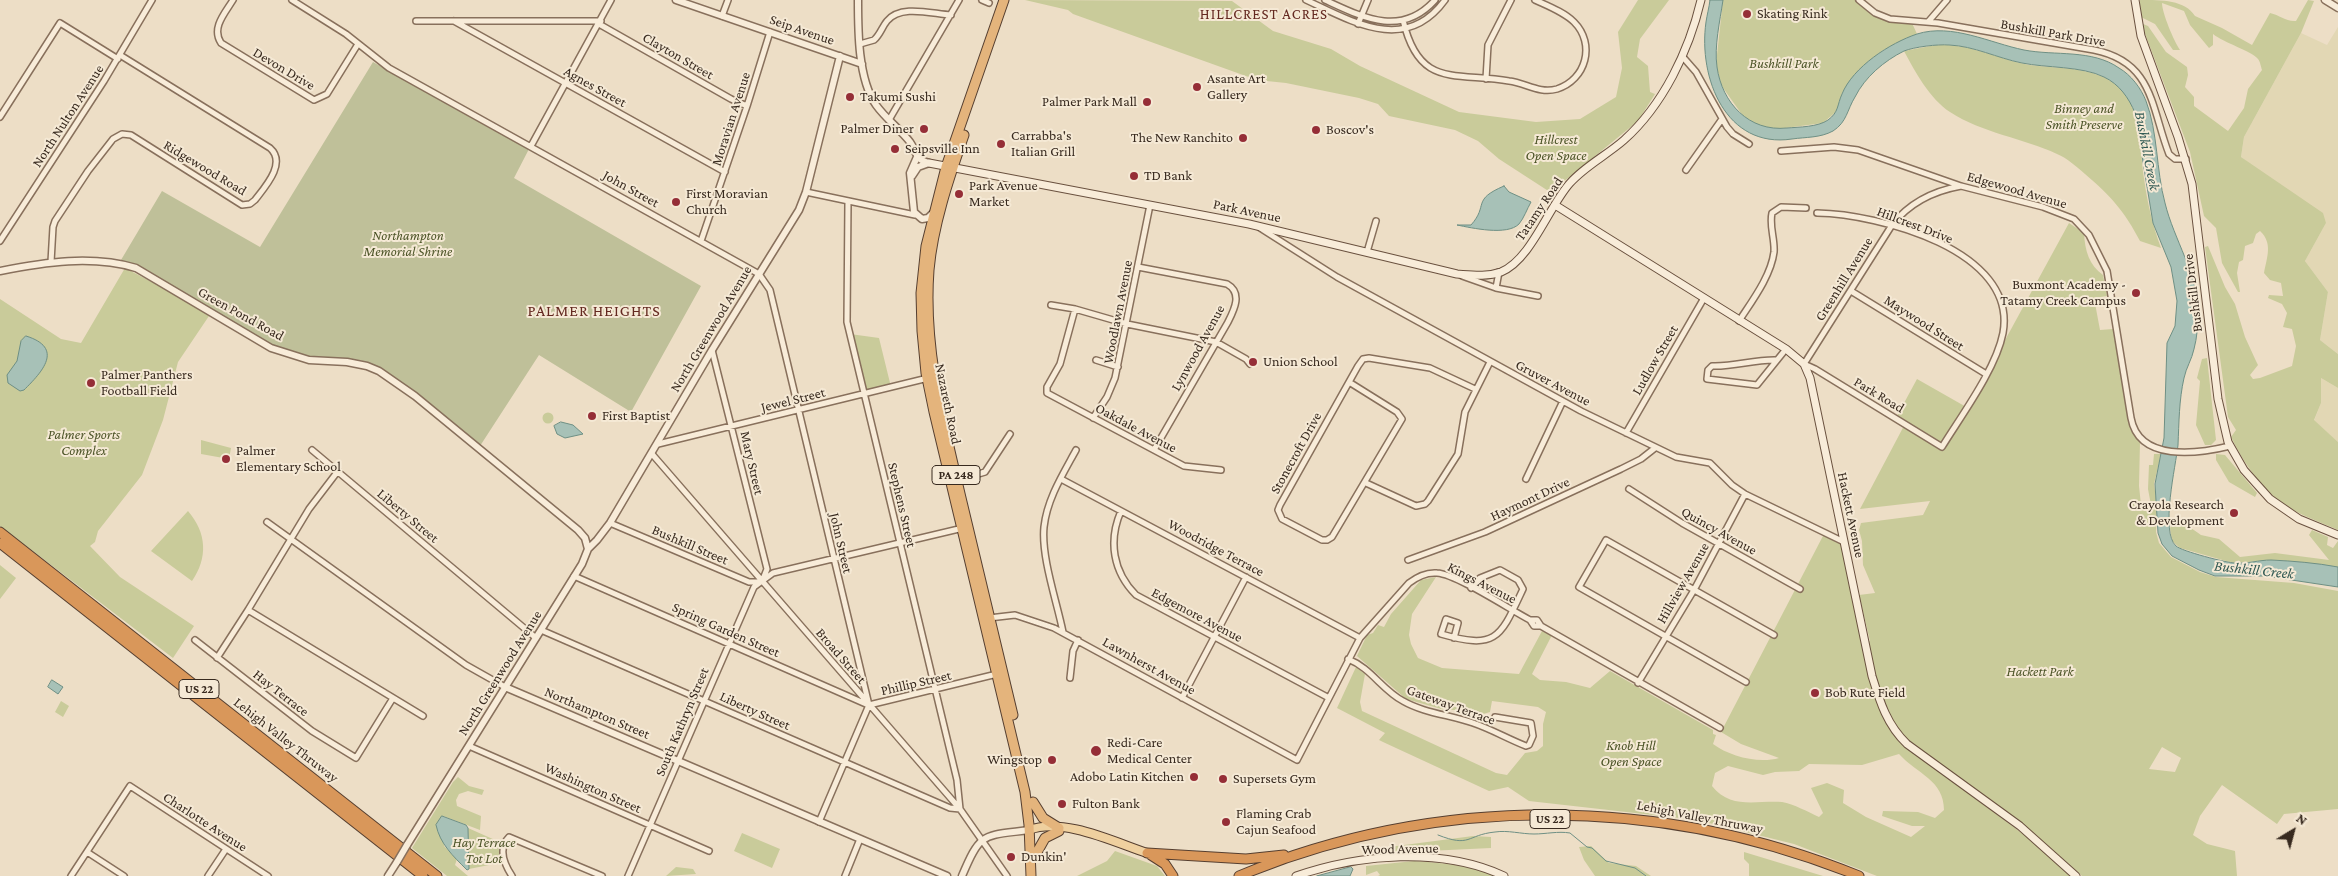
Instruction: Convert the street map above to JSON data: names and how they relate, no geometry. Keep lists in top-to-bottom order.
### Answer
{
  "streets": {
    "highway": [
      "Nazareth Road",
      "PA 248",
      "US 22",
      "Lehigh Valley Thruway"
    ],
    "main road": [
      "Tatamy Road",
      "Park Avenue",
      "Bushkill Drive",
      "Hackett Avenue",
      "Wood Avenue"
    ],
    "street": [
      "Seip Avenue",
      "Bushkill Park Drive",
      "Clayton Street",
      "Devon Drive",
      "Agnes Street",
      "North Nulton Avenue",
      "Moravian Avenue",
      "Ridgewood Road",
      "John Street",
      "Edgewood Avenue",
      "Hillcrest Drive",
      "Greenhill Avenue",
      "Woodlawn Avenue",
      "Green Pond Road",
      "Maywood Street",
      "North Greenwood Avenue",
      "Lynwood Avenue",
      "Ludlow Street",
      "Gruver Avenue",
      "Park Road",
      "Jewel Street",
      "Oakdale Avenue",
      "Stonecroft Drive",
      "Mary Street",
      "Haymont Drive",
      "Stephens Street",
      "Liberty Street",
      "Quincy Avenue",
      "Bushkill Street",
      "Woodridge Terrace",
      "Kings Avenue",
      "Hillview Avenue",
      "Edgemore Avenue",
      "Spring Garden Street",
      "Broad Street",
      "Lawnherst Avenue",
      "Phillip Street",
      "Hay Terrace",
      "Gateway Terrace",
      "Northampton Street",
      "South Kathryn Street",
      "Washington Street",
      "Charlotte Avenue"
    ]
  },
  "crossings": [
    ["Seip Avenue", "Moravian Avenue"],
    ["Seip Avenue", "North Greenwood Avenue"],
    ["Bushkill Park Drive", "Bushkill Drive"],
    ["Clayton Street", "Agnes Street"],
    ["Clayton Street", "Moravian Avenue"],
    ["Devon Drive", "John Street"],
    ["Agnes Street", "Moravian Avenue"],
    ["North Nulton Avenue", "Ridgewood Road"],
    ["Moravian Avenue", "John Street"],
    ["Ridgewood Road", "Green Pond Road"],
    ["John Street", "North Greenwood Avenue"],
    ["John Street", "Jewel Street"],
    ["John Street", "Spring Garden Street"],
    ["John Street", "Broad Street"],
    ["John Street", "Phillip Street"],
    ["Edgewood Avenue", "Greenhill Avenue"],
    ["Edgewood Avenue", "Bushkill Drive"],
    ["Tatamy Road", "Park Avenue"],
    ["Park Avenue", "Woodlawn Avenue"],
    ["Park Avenue", "Gruver Avenue"],
    ["Park Avenue", "Nazareth Road"],
    ["Hillcrest Drive", "Greenhill Avenue"],
    ["Hillcrest Drive", "Maywood Street"],
    ["Hillcrest Drive", "Park Road"],
    ["Greenhill Avenue", "Maywood Street"],
    ["Greenhill Avenue", "Park Road"],
    ["Greenhill Avenue", "Hackett Avenue"],
    ["Woodlawn Avenue", "Lynwood Avenue"],
    ["Woodlawn Avenue", "Oakdale Avenue"],
    ["Green Pond Road", "North Greenwood Avenue"],
    ["North Greenwood Avenue", "Jewel Street"],
    ["North Greenwood Avenue", "Mary Street"],
    ["North Greenwood Avenue", "Liberty Street"],
    ["North Greenwood Avenue", "Bushkill Street"],
    ["North Greenwood Avenue", "Spring Garden Street"],
    ["North Greenwood Avenue", "Broad Street"],
    ["North Greenwood Avenue", "Northampton Street"],
    ["North Greenwood Avenue", "Washington Street"],
    ["Lynwood Avenue", "Oakdale Avenue"],
    ["Ludlow Street", "Gruver Avenue"],
    ["Gruver Avenue", "Haymont Drive"],
    ["Gruver Avenue", "Hackett Avenue"],
    ["Gruver Avenue", "Hillview Avenue"],
    ["Park Road", "Hackett Avenue"],
    ["Jewel Street", "Nazareth Road"],
    ["Jewel Street", "Mary Street"],
    ["Jewel Street", "Stephens Street"],
    ["Nazareth Road", "Lawnherst Avenue"],
    ["Nazareth Road", "Phillip Street"],
    ["Mary Street", "Bushkill Street"],
    ["Mary Street", "Broad Street"],
    ["Mary Street", "South Kathryn Street"],
    ["Stephens Street", "Liberty Street"],
    ["Stephens Street", "Broad Street"],
    ["Stephens Street", "Phillip Street"],
    ["Liberty Street", "Broad Street"],
    ["Liberty Street", "Phillip Street"],
    ["Liberty Street", "South Kathryn Street"],
    ["Quincy Avenue", "Hillview Avenue"],
    ["Bushkill Street", "Broad Street"],
    ["Bushkill Street", "South Kathryn Street"],
    ["Woodridge Terrace", "Kings Avenue"],
    ["Woodridge Terrace", "Edgemore Avenue"],
    ["Kings Avenue", "Hillview Avenue"],
    ["Kings Avenue", "Edgemore Avenue"],
    ["Kings Avenue", "Lawnherst Avenue"],
    ["Kings Avenue", "Gateway Terrace"],
    ["Spring Garden Street", "Broad Street"],
    ["Spring Garden Street", "Phillip Street"],
    ["Spring Garden Street", "South Kathryn Street"],
    ["Broad Street", "Phillip Street"],
    ["Broad Street", "South Kathryn Street"],
    ["Phillip Street", "Northampton Street"],
    ["Northampton Street", "South Kathryn Street"],
    ["South Kathryn Street", "Washington Street"]
  ],
  "districts": ["HILLCREST ACRES", "PALMER HEIGHTS"],
  "water": ["Bushkill Creek"],
  "parks": [
    "Bushkill Park",
    "Binney and Smith Preserve",
    "Hillcrest Open Space",
    "Northampton Memorial Shrine",
    "Palmer Sports Complex",
    "Hackett Park",
    "Knob Hill Open Space",
    "Hay Terrace Tot Lot"
  ],
  "places": [
    "Skating Rink",
    "Asante Art Gallery",
    "Takumi Sushi",
    "Palmer Park Mall",
    "Palmer Diner",
    "Boscov's",
    "The New Ranchito",
    "Carrabba's Italian Grill",
    "Seipsville Inn",
    "TD Bank",
    "Park Avenue Market",
    "First Moravian Church",
    "Buxmont Academy - Tatamy Creek Campus",
    "Union School",
    "Palmer Panthers Football Field",
    "First Baptist",
    "Palmer Elementary School",
    "Crayola Research & Development",
    "Bob Rute Field",
    "Redi-Care Medical Center",
    "Wingstop",
    "Adobo Latin Kitchen",
    "Supersets Gym",
    "Fulton Bank",
    "Flaming Crab Cajun Seafood",
    "Dunkin'"
  ],
  "north": "top right"
}
